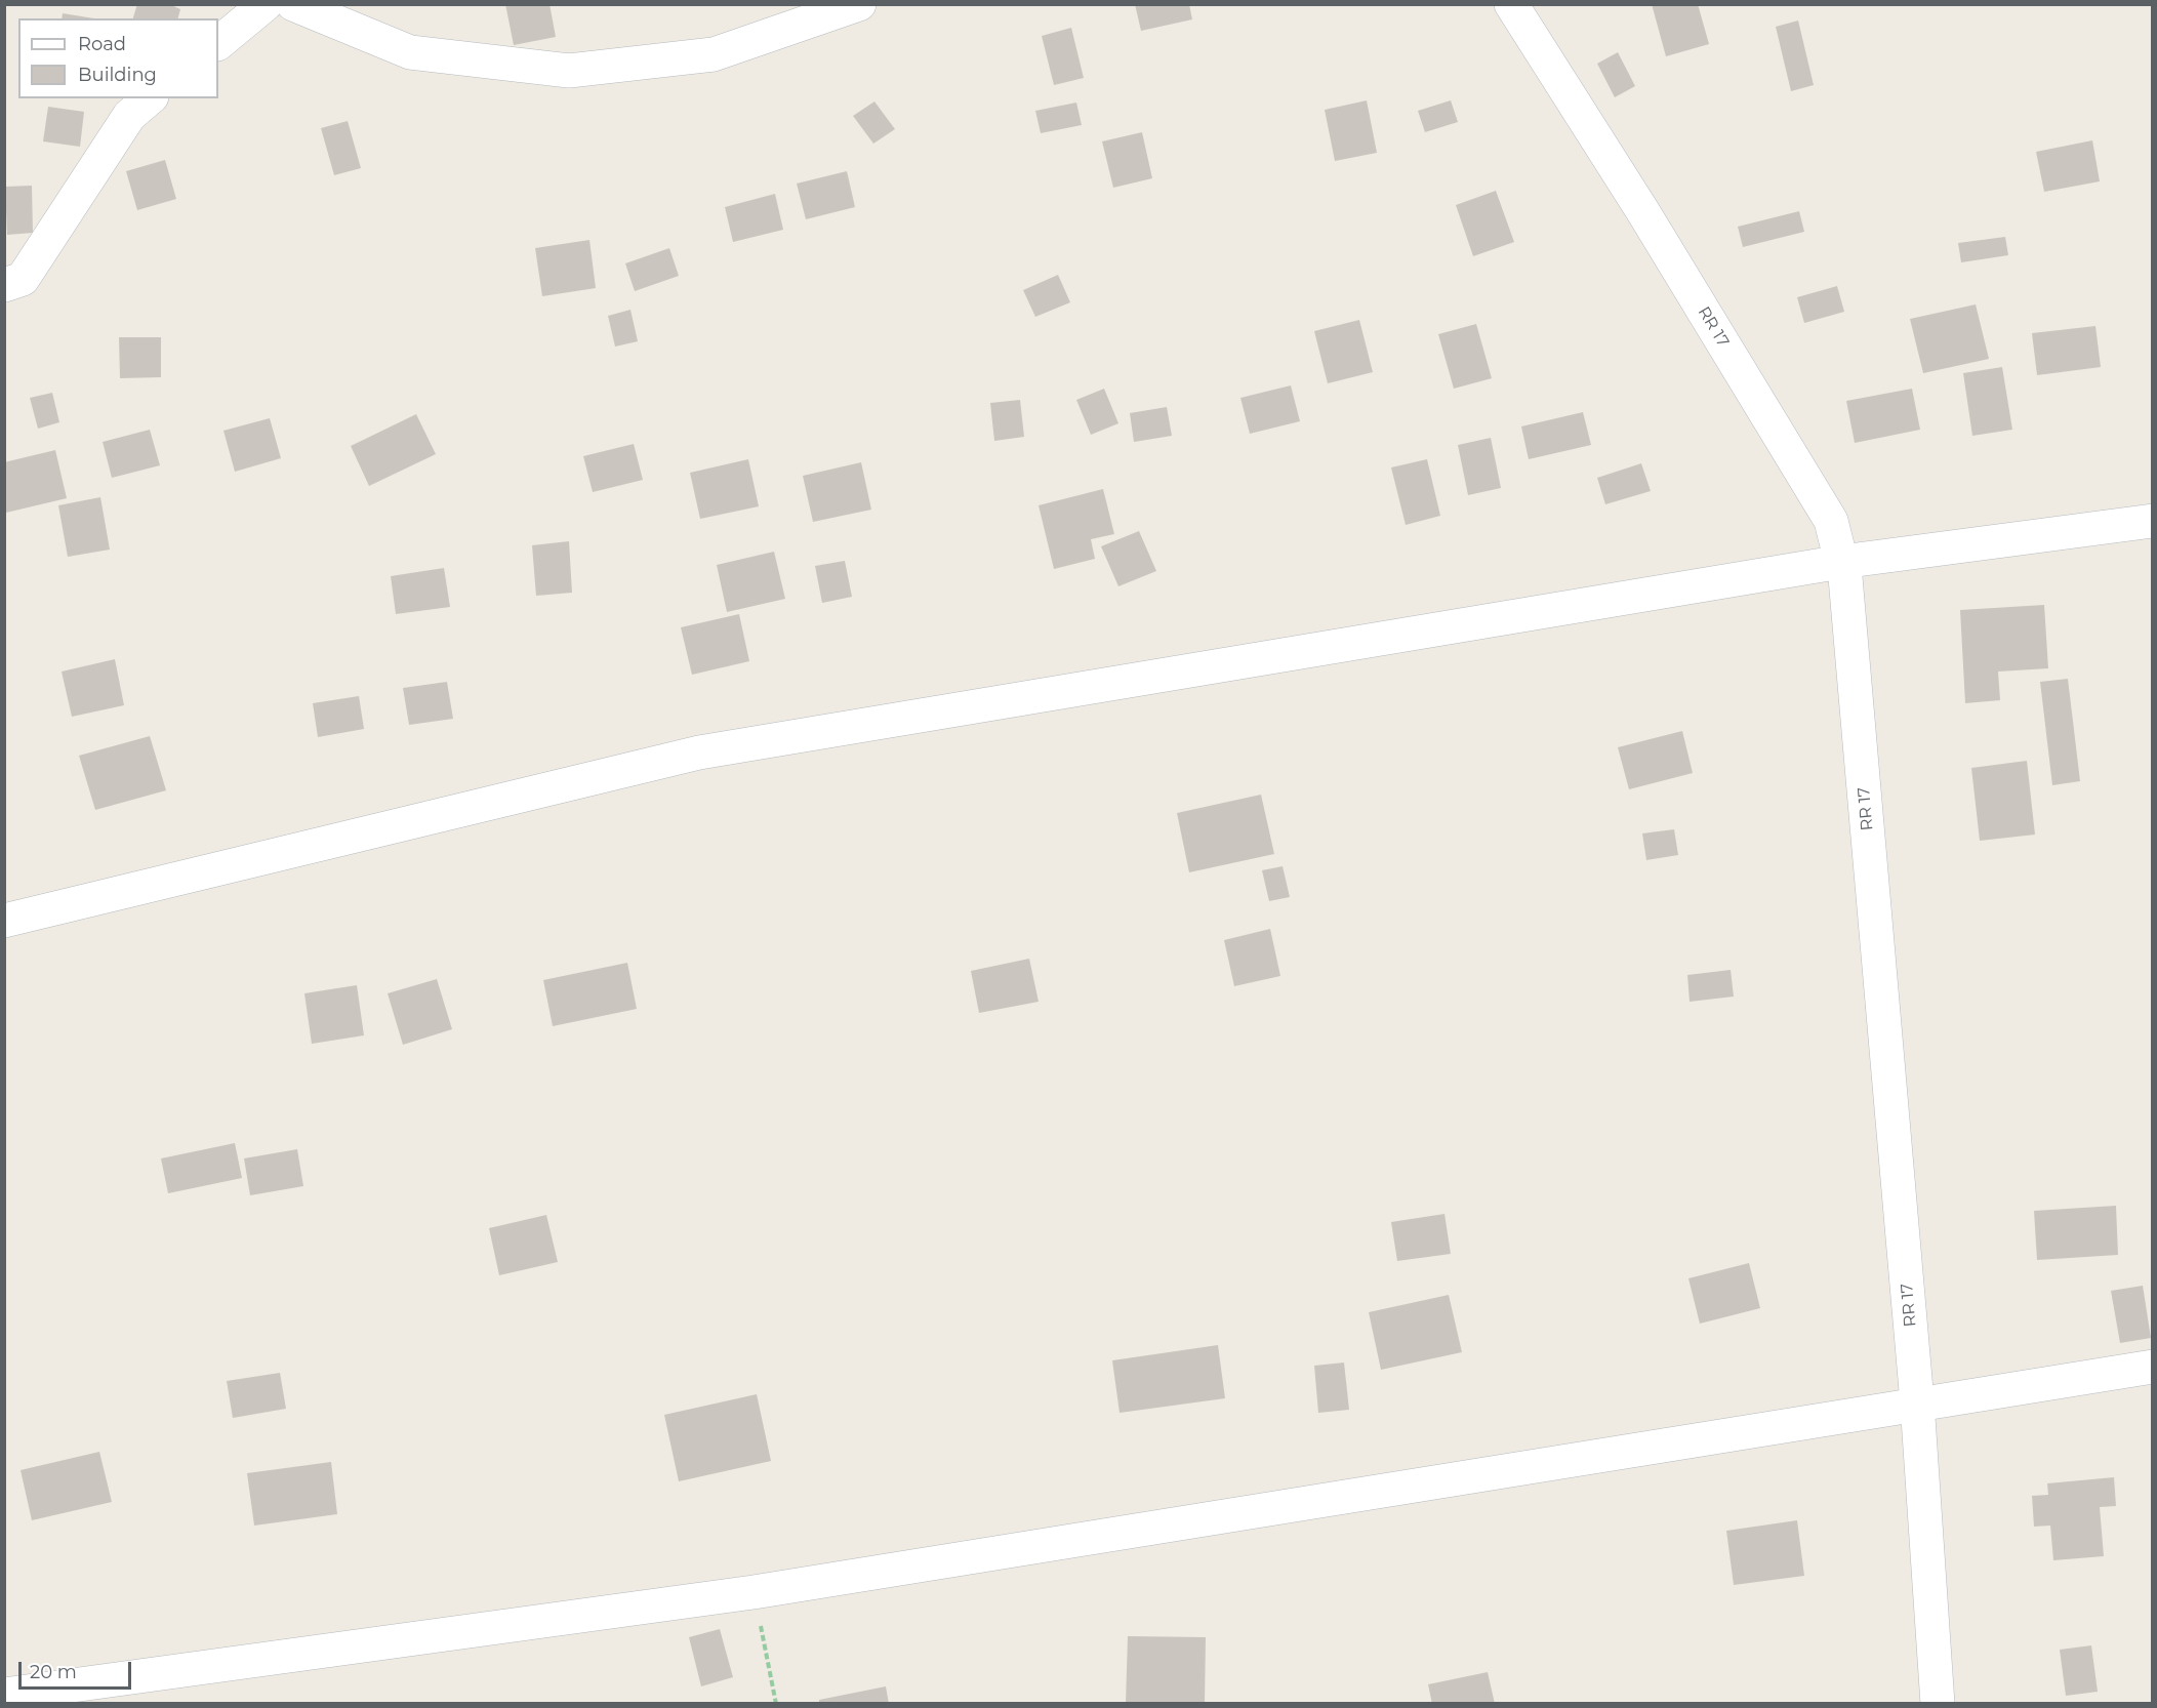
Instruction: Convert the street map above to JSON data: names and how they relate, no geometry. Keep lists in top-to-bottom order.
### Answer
{
  "streets": {
    "street": ["RR 17"]
  },
  "legend": ["Road", "Building"],
  "scale_bar": "20 m"
}
